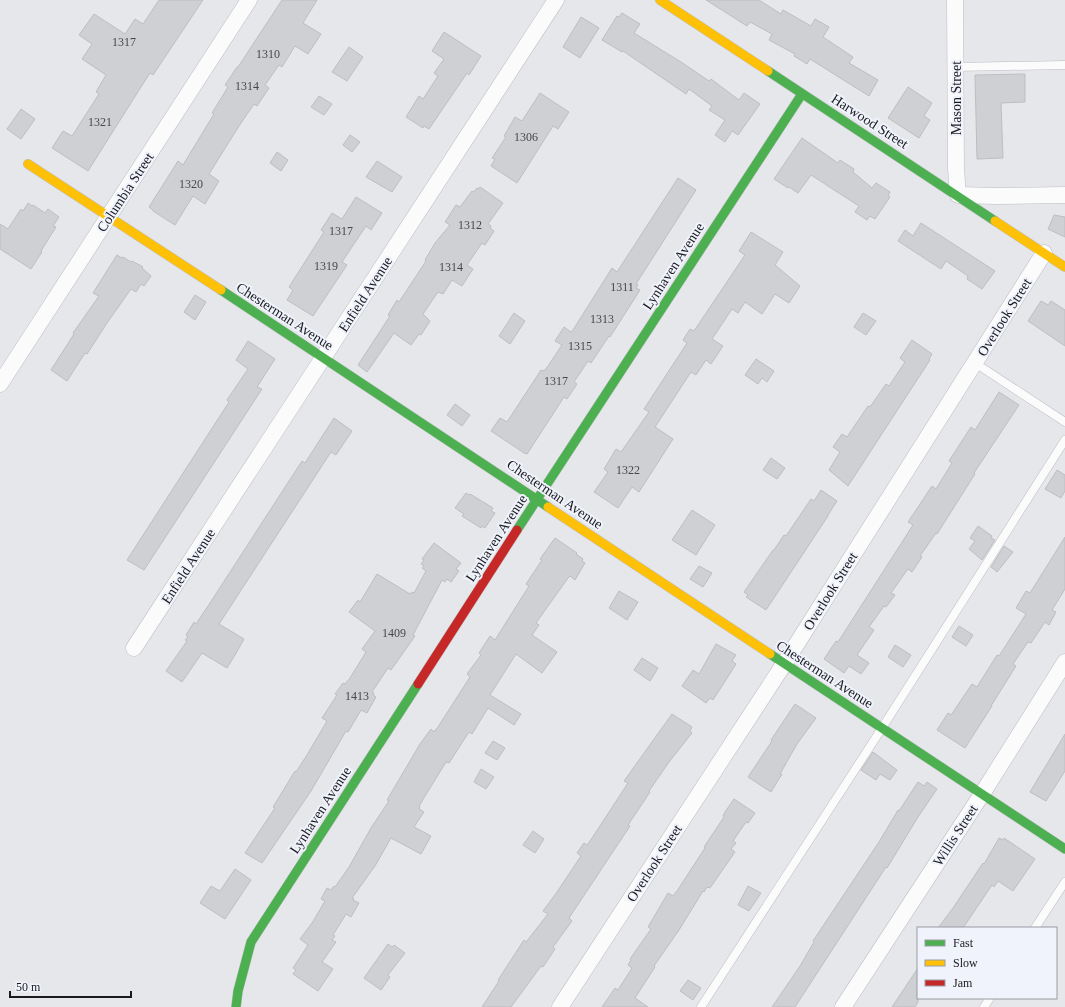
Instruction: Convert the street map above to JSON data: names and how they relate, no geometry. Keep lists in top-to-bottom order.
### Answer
{
  "streets": {
    "street": [
      "Mason Street",
      "Harwood Street",
      "Columbia Street",
      "Lynhaven Avenue",
      "Enfield Avenue",
      "Chesterman Avenue",
      "Overlook Street",
      "Willis Street"
    ]
  },
  "crossings": [
    ["Mason Street", "Harwood Street"],
    ["Harwood Street", "Lynhaven Avenue"],
    ["Harwood Street", "Overlook Street"],
    ["Columbia Street", "Chesterman Avenue"],
    ["Lynhaven Avenue", "Chesterman Avenue"],
    ["Enfield Avenue", "Chesterman Avenue"],
    ["Chesterman Avenue", "Overlook Street"],
    ["Chesterman Avenue", "Willis Street"]
  ],
  "house_numbers": [
    "1317",
    "1310",
    "1314",
    "1321",
    "1306",
    "1320",
    "1312",
    "1317",
    "1319",
    "1314",
    "1311",
    "1313",
    "1315",
    "1317",
    "1322",
    "1409",
    "1413"
  ],
  "legend": ["Fast", "Slow", "Jam"],
  "scale_bar": "50 m"
}
